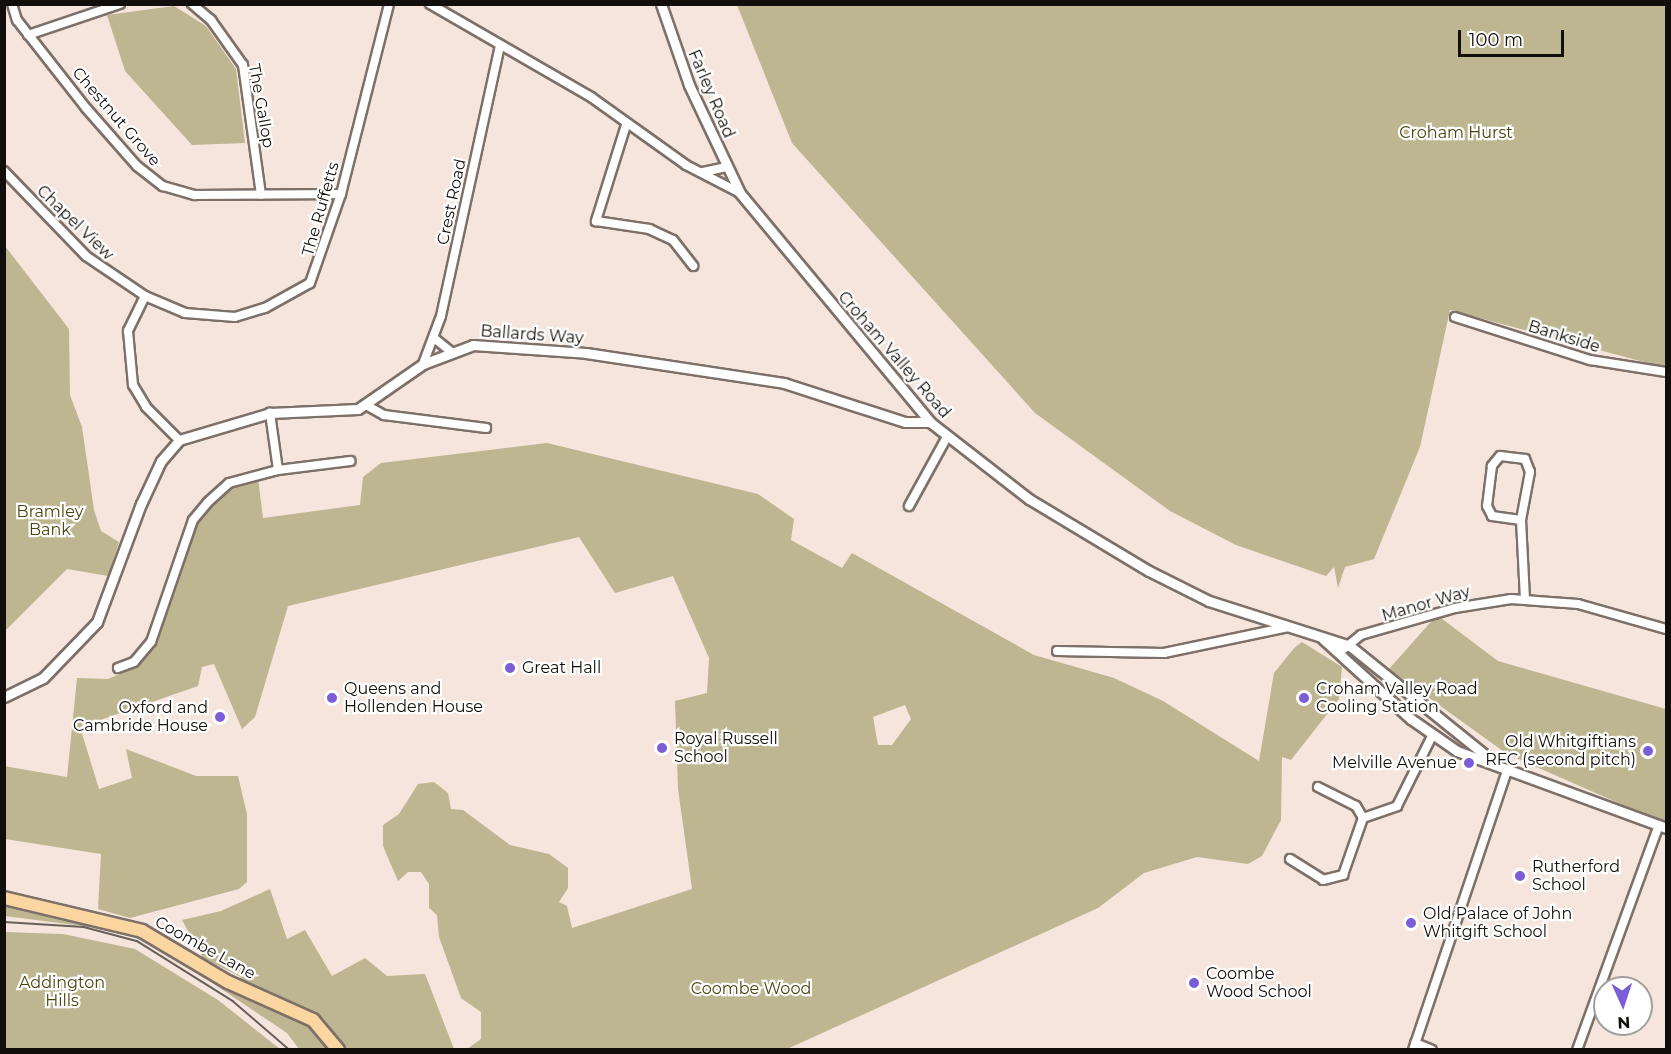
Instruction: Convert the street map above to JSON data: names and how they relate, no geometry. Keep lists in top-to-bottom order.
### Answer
{
  "streets": {
    "main road": ["Coombe Lane"],
    "street": [
      "Farley Road",
      "The Gallop",
      "Chestnut Grove",
      "Crest Road",
      "The Ruffetts",
      "Chapel View",
      "Ballards Way",
      "Bankside",
      "Croham Valley Road",
      "Manor Way"
    ]
  },
  "crossings": [
    ["Farley Road", "Croham Valley Road"],
    ["The Gallop", "Chestnut Grove"],
    ["Chestnut Grove", "The Ruffetts"],
    ["Crest Road", "Ballards Way"],
    ["Crest Road", "Croham Valley Road"],
    ["The Ruffetts", "Chapel View"],
    ["Ballards Way", "Croham Valley Road"],
    ["Croham Valley Road", "Manor Way"]
  ],
  "parks": [
    "Croham Hurst",
    "Bramley Bank",
    "Addington Hills",
    "Coombe Wood"
  ],
  "places": [
    "Great Hall",
    "Queens and Hollenden House",
    "Croham Valley Road Cooling Station",
    "Oxford and Cambride House",
    "Royal Russell School",
    "Old Whitgiftians RFC (second pitch)",
    "Melville Avenue",
    "Rutherford School",
    "Old Palace of John Whitgift School",
    "Coombe Wood School"
  ],
  "scale_bar": "100 m",
  "north": "bottom"
}
